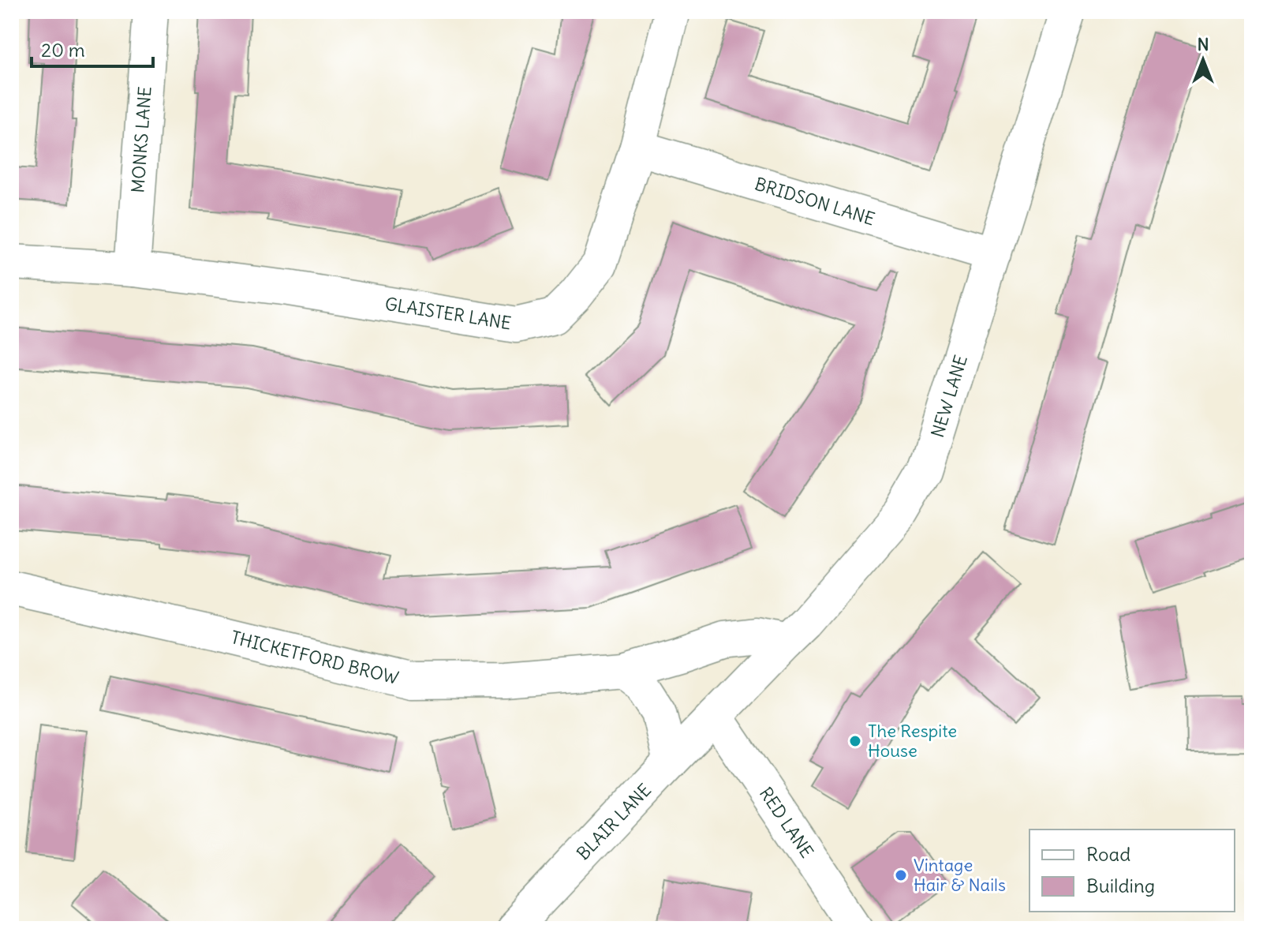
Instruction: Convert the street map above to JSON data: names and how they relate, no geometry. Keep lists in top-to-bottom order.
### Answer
{
  "streets": {
    "street": [
      "MONKS LANE",
      "BRIDSON LANE",
      "GLAISTER LANE",
      "NEW LANE",
      "THICKETFORD BROW",
      "BLAIR LANE",
      "RED LANE"
    ]
  },
  "crossings": [
    ["MONKS LANE", "GLAISTER LANE"],
    ["BRIDSON LANE", "GLAISTER LANE"],
    ["BRIDSON LANE", "NEW LANE"],
    ["NEW LANE", "THICKETFORD BROW"],
    ["NEW LANE", "BLAIR LANE"],
    ["NEW LANE", "RED LANE"],
    ["BLAIR LANE", "RED LANE"]
  ],
  "places": ["The Respite House", "Vintage Hair & Nails"],
  "legend": ["Road", "Building"],
  "scale_bar": "20 m",
  "north": "top"
}
